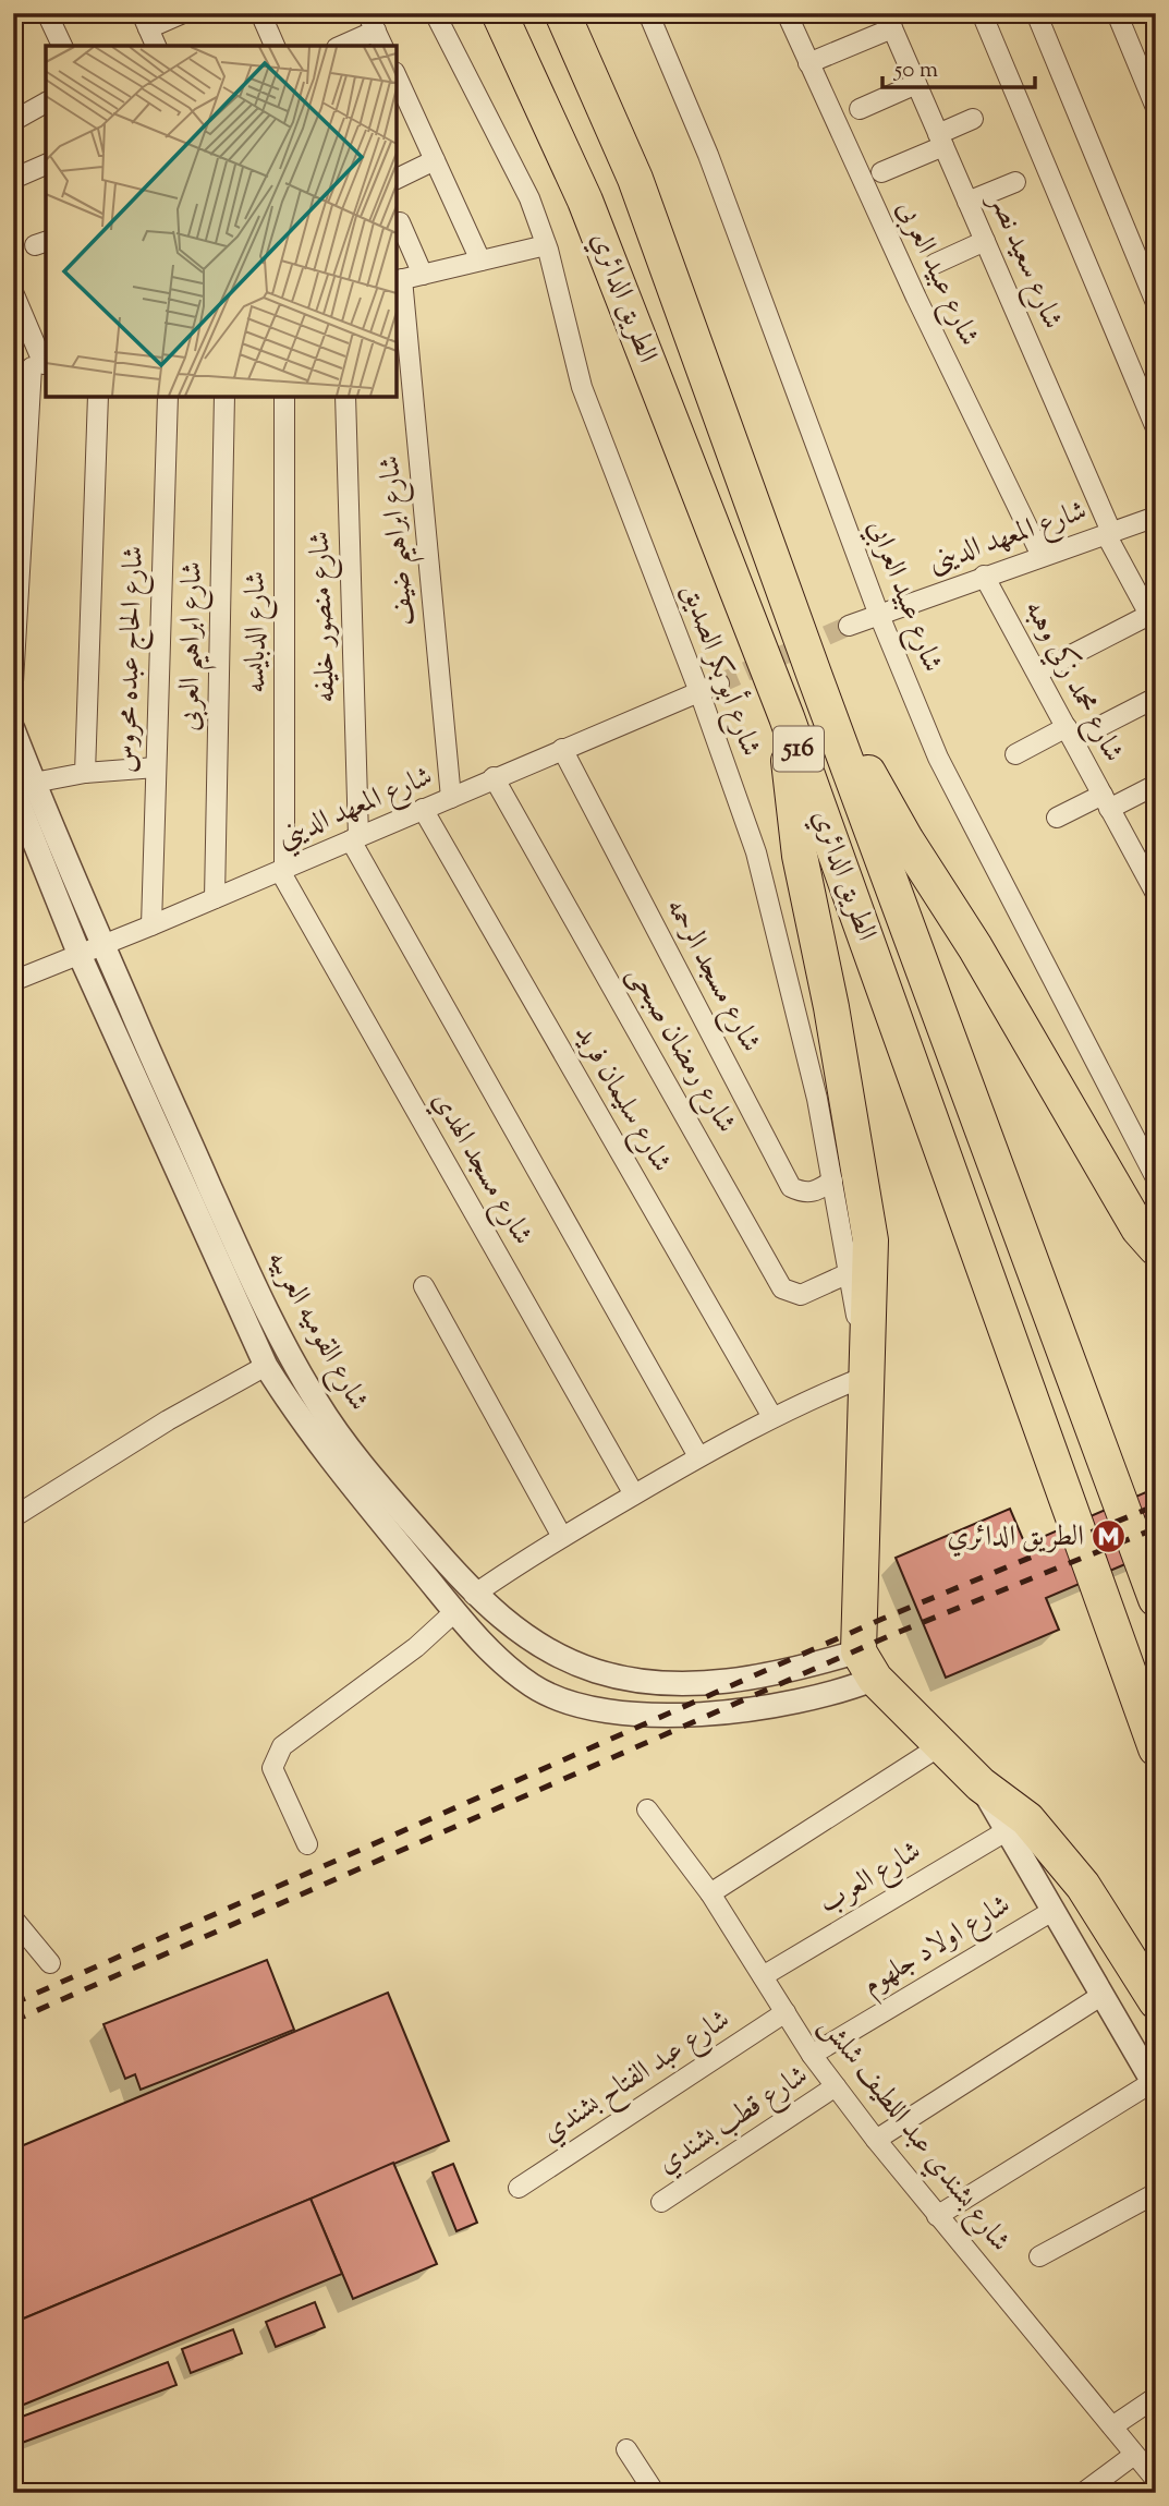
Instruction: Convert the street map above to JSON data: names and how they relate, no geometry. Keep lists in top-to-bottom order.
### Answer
{
  "streets": {
    "highway": ["الطريق الدائري", "516"],
    "street": [
      "شارع سعيد نصر",
      "شارع عبيد العربى",
      "شارع المعهد الدينى",
      "شارع ابراهيم ضيف",
      "شارع عبيد العرابي",
      "شارع منصور خليفه",
      "شارع الدبايسه",
      "شارع ابراهيم العربى",
      "شارع الحاج عبده محروس",
      "شارع أبو بكر الصديق",
      "شارع محمد زكي وهبه",
      "شارع المعهد الديني",
      "شارع مسجد الرحمه",
      "شارع رمضان صبحى",
      "شارع سليمان فريد",
      "شارع مسجد الهدي",
      "شارع القوميه العربيه",
      "شارع العرب",
      "شارع اولاد جلهوم",
      "شارع عبد الفتاح بشندي",
      "شارع قطب بشندي",
      "شارع بشندي عبد اللطيف شلش"
    ]
  },
  "crossings": [
    ["شارع سعيد نصر", "شارع المعهد الدينى"],
    ["شارع عبيد العربى", "شارع المعهد الدينى"],
    ["شارع المعهد الدينى", "شارع عبيد العرابي"],
    ["شارع المعهد الدينى", "شارع محمد زكي وهبه"],
    ["شارع ابراهيم ضيف", "شارع المعهد الديني"],
    ["شارع منصور خليفه", "شارع المعهد الديني"],
    ["شارع الدبايسه", "شارع المعهد الديني"],
    ["شارع الدبايسه", "شارع مسجد الهدي"],
    ["شارع ابراهيم العربى", "شارع المعهد الديني"],
    ["شارع الحاج عبده محروس", "شارع المعهد الديني"],
    ["شارع أبو بكر الصديق", "شارع المعهد الديني"],
    ["شارع أبو بكر الصديق", "شارع مسجد الرحمه"],
    ["شارع أبو بكر الصديق", "شارع رمضان صبحى"],
    ["شارع المعهد الديني", "شارع مسجد الرحمه"],
    ["شارع المعهد الديني", "شارع رمضان صبحى"],
    ["شارع المعهد الديني", "شارع سليمان فريد"],
    ["شارع المعهد الديني", "شارع مسجد الهدي"],
    ["شارع المعهد الديني", "شارع القوميه العربيه"],
    ["شارع العرب", "شارع بشندي عبد اللطيف شلش"],
    ["شارع اولاد جلهوم", "شارع بشندي عبد اللطيف شلش"],
    ["شارع عبد الفتاح بشندي", "شارع بشندي عبد اللطيف شلش"],
    ["شارع قطب بشندي", "شارع بشندي عبد اللطيف شلش"]
  ],
  "places": {
    "metro station": ["الطريق الدائري"]
  },
  "scale_bar": "50 m"
}
